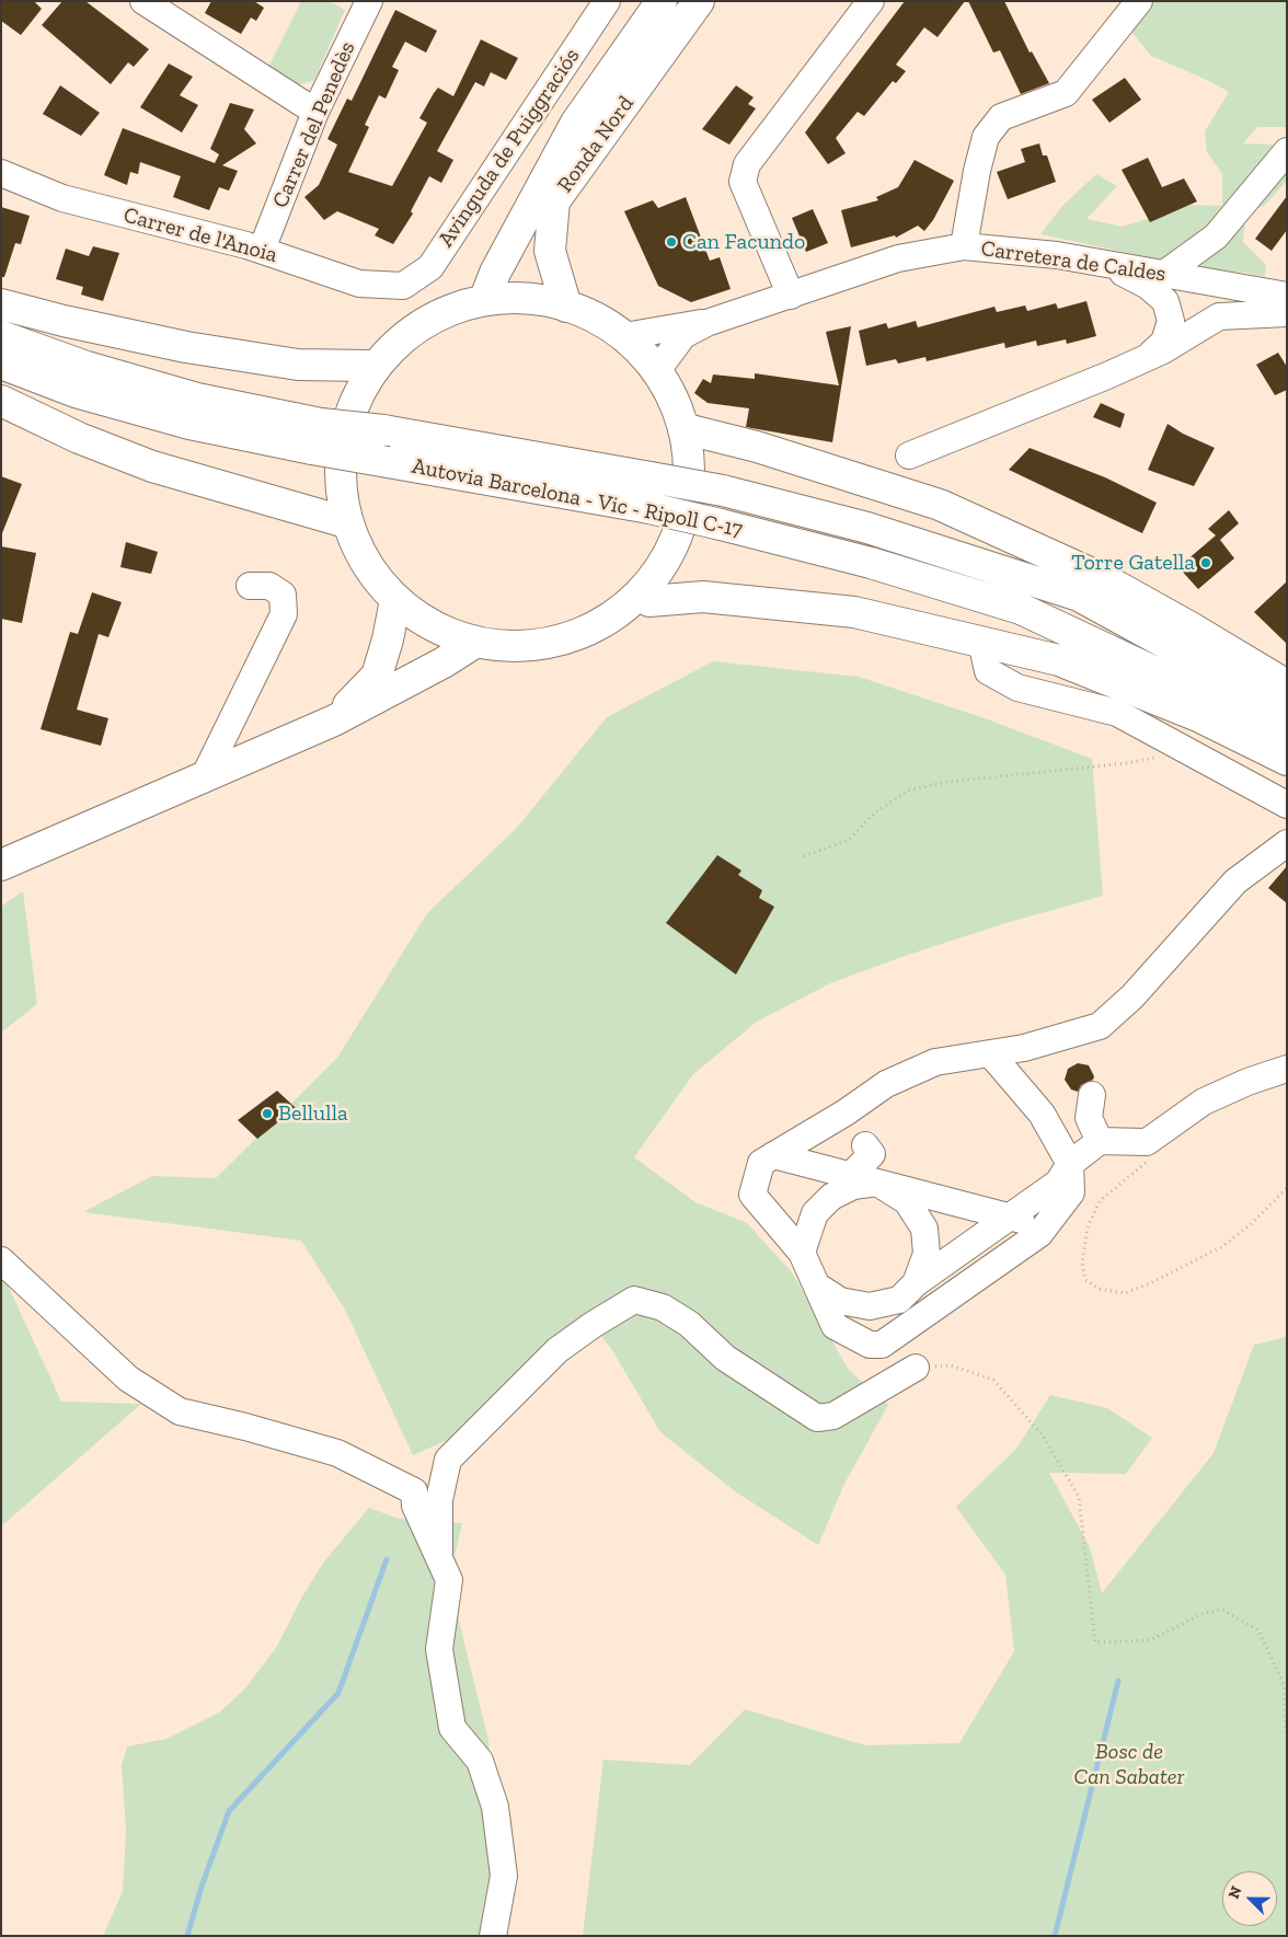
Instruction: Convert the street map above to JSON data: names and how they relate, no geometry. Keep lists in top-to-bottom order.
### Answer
{
  "streets": {
    "main road": ["Ronda Nord", "Autovia Barcelona - Vic - Ripoll C-17"],
    "street": [
      "Carrer del Penedès",
      "Avinguda de Puiggraciós",
      "Carrer de l'Anoia",
      "Carretera de Caldes"
    ]
  },
  "crossings": [
    ["Carrer del Penedès", "Carrer de l'Anoia"],
    ["Avinguda de Puiggraciós", "Carrer de l'Anoia"]
  ],
  "parks": ["Bosc de Can Sabater"],
  "places": ["Can Facundo", "Torre Gatella", "Bellulla"],
  "north": "top left"
}
